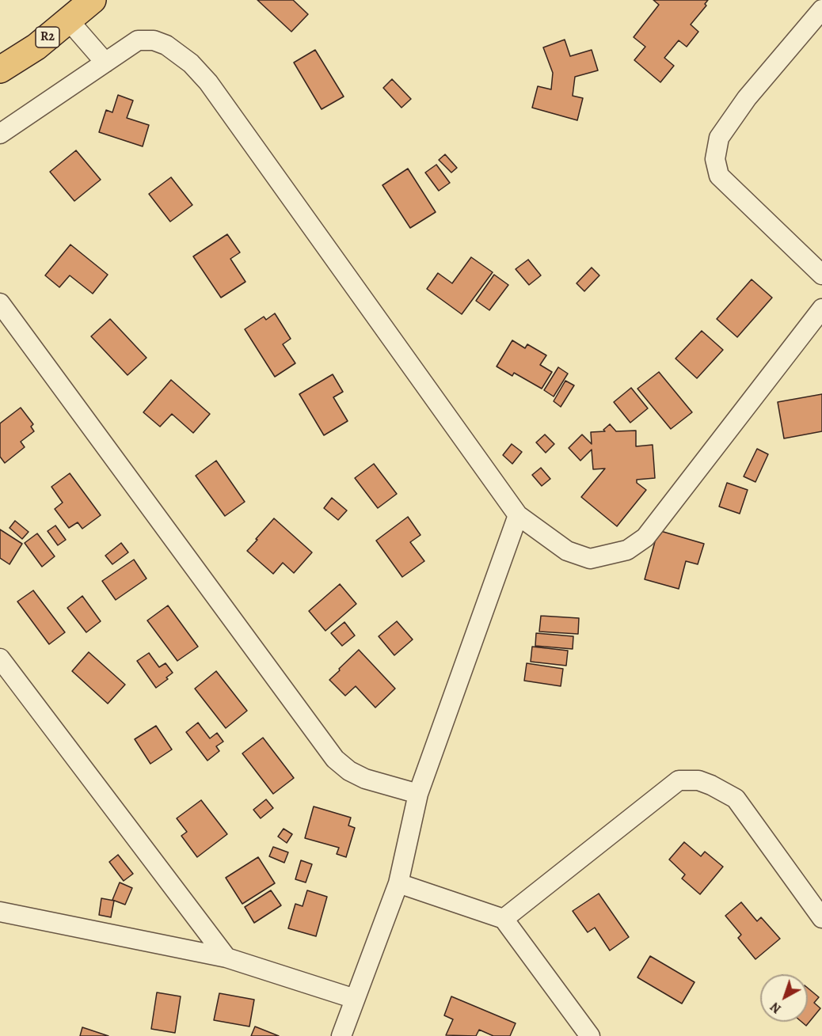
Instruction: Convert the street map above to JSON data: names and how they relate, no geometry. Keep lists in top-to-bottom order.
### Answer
{
  "streets": {
    "highway": ["R2"]
  },
  "north": "bottom left"
}
